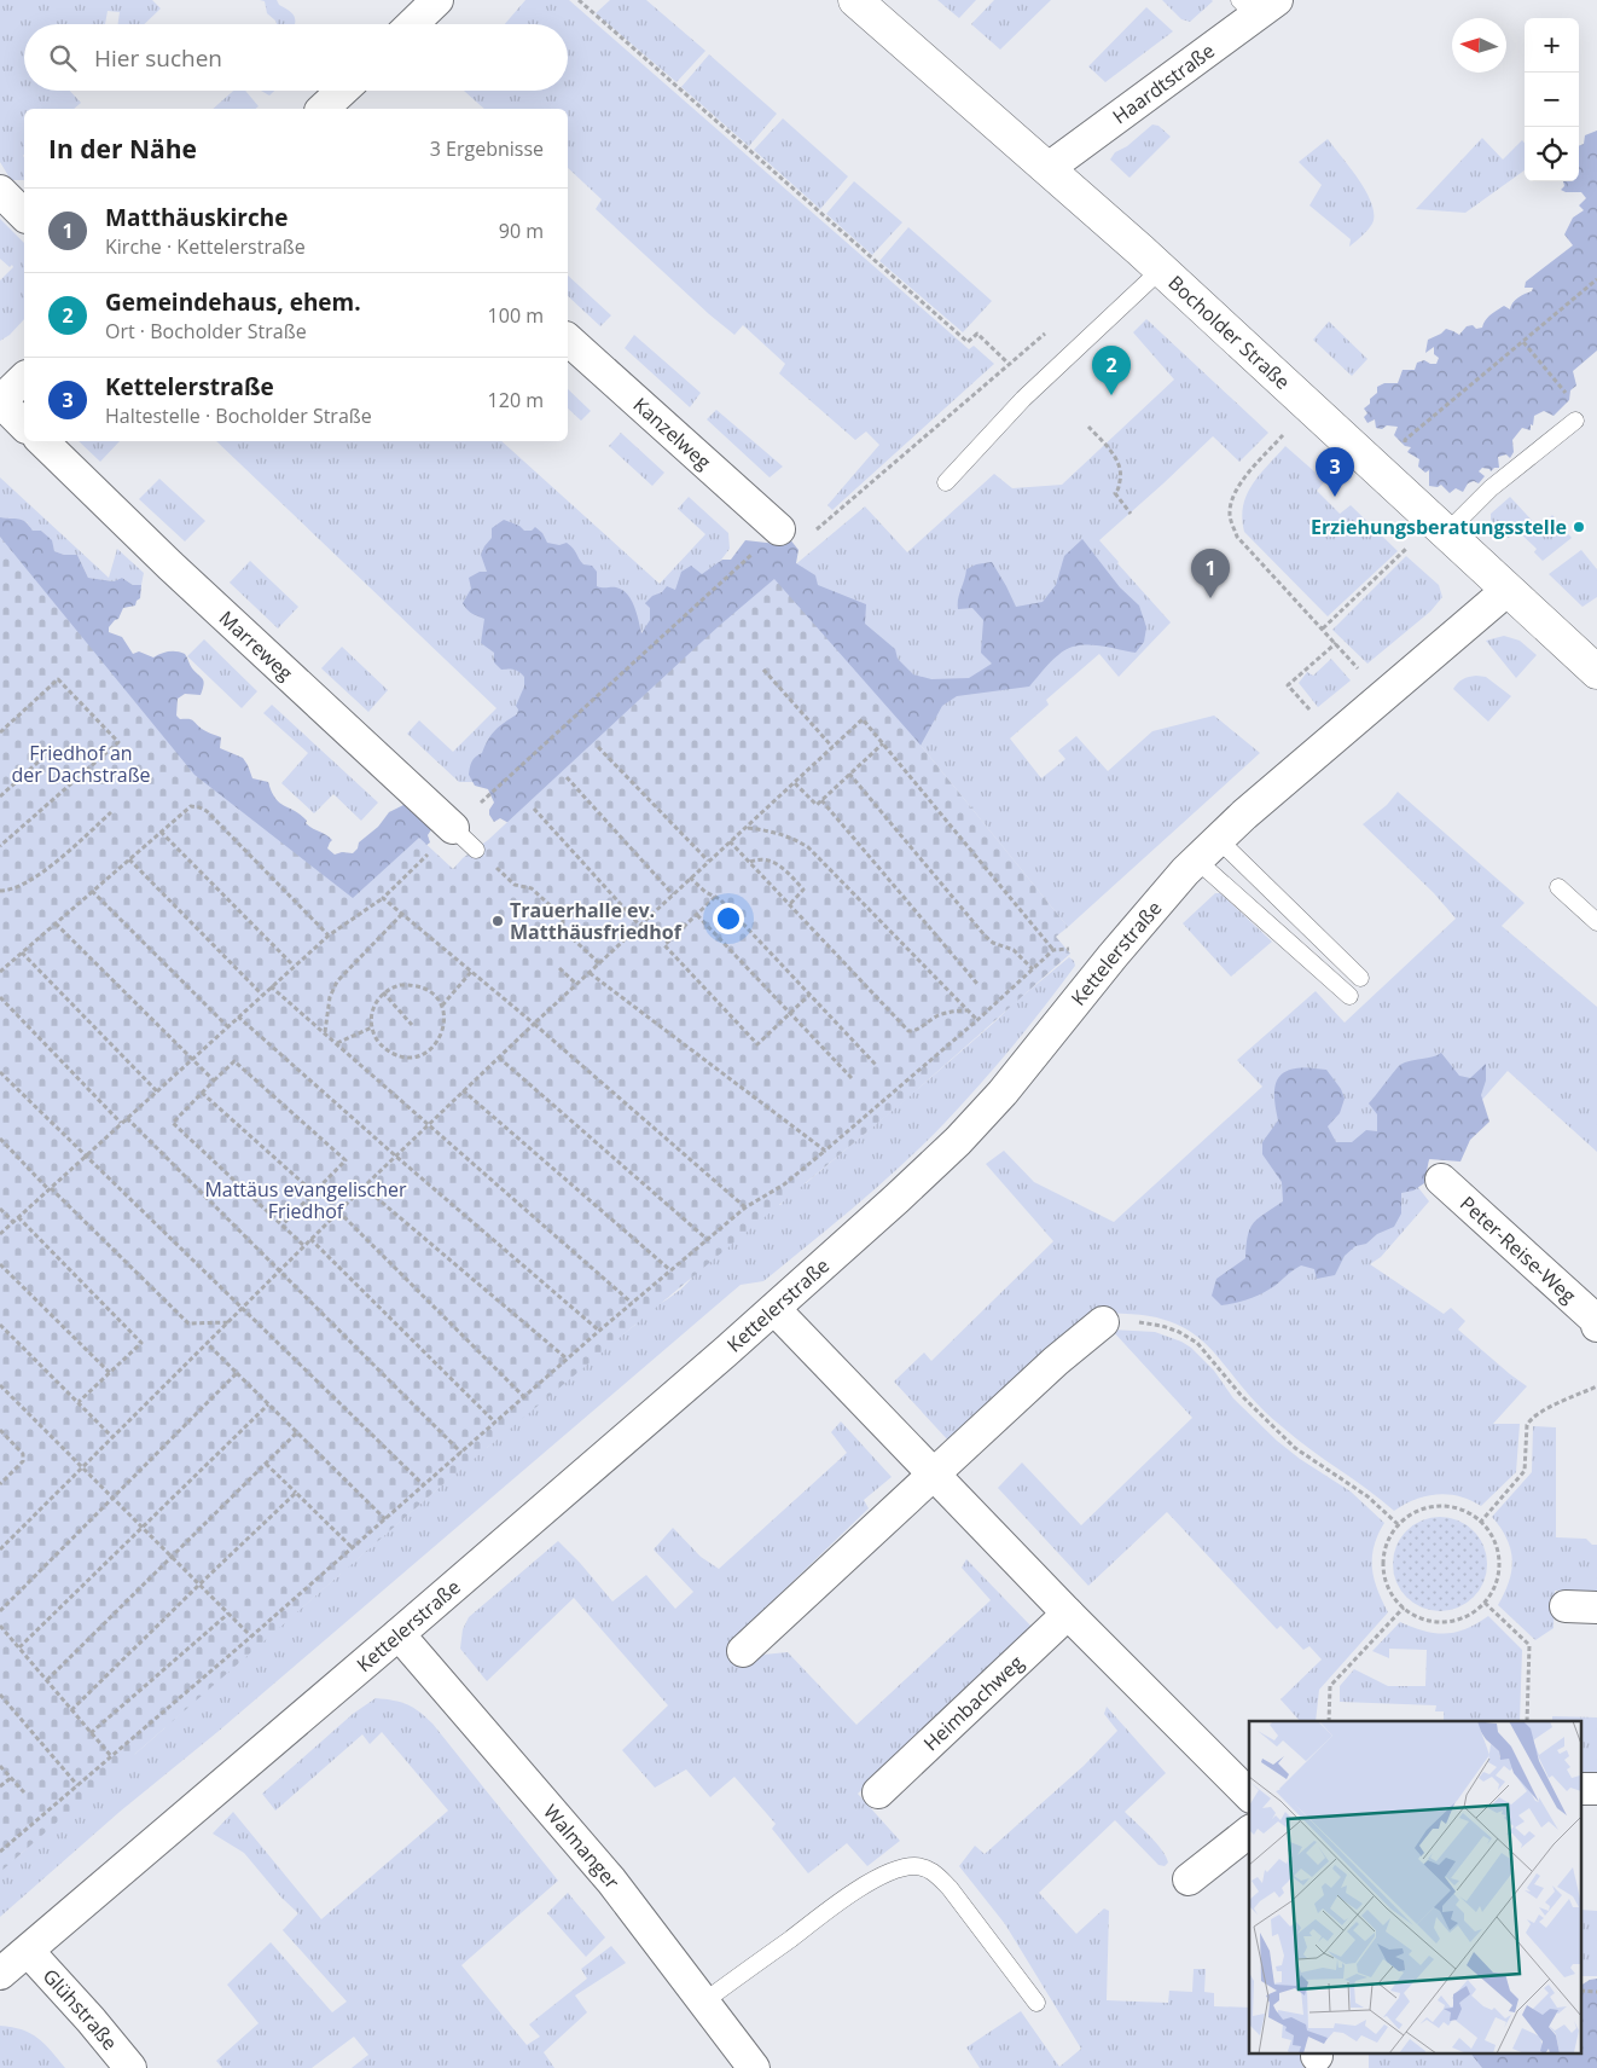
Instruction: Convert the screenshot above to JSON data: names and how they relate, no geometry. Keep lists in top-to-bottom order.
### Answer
{
  "streets": {
    "main road": ["Bocholder Straße"],
    "street": [
      "Haardtstraße",
      "Kanzelweg",
      "Marreweg",
      "Kettelerstraße",
      "Peter-Reise-Weg",
      "Heimbachweg",
      "Walmanger",
      "Glühstraße"
    ]
  },
  "crossings": [
    ["Haardtstraße", "Bocholder Straße"],
    ["Bocholder Straße", "Kettelerstraße"],
    ["Kettelerstraße", "Walmanger"],
    ["Kettelerstraße", "Glühstraße"]
  ],
  "parks": ["Friedhof an der Dachstraße", "Mattäus evangelischer Friedhof"],
  "places": ["Erziehungsberatungsstelle", "Trauerhalle ev. Matthäusfriedhof"],
  "north": "left",
  "page": {
    "map_buttons": ["+", "−"],
    "search": "Hier suchen",
    "heading": ["In der Nähe", "3 Ergebnisse"],
    "list": [
      {
        "mark": "1",
        "name": "Matthäuskirche",
        "note": "Kirche · Kettelerstraße",
        "value": "90 m"
      },
      {
        "mark": "2",
        "name": "Gemeindehaus, ehem.",
        "note": "Ort · Bocholder Straße",
        "value": "100 m"
      },
      {
        "mark": "3",
        "name": "Kettelerstraße",
        "note": "Haltestelle · Bocholder Straße",
        "value": "120 m"
      }
    ],
    "pins": ["2", "3", "1"]
  }
}
